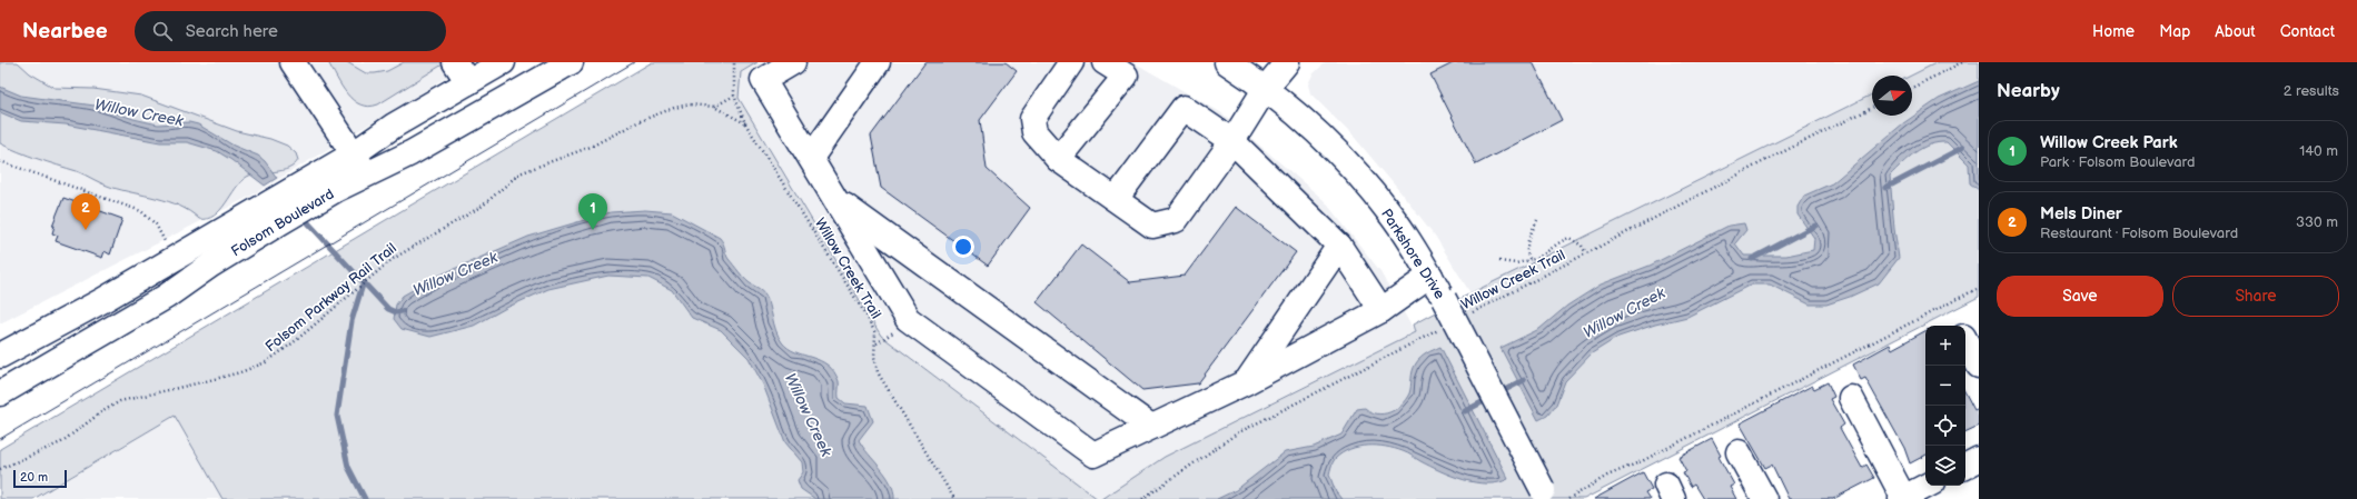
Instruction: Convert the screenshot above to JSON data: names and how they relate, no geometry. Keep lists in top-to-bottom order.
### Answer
{
  "streets": {
    "main road": ["Folsom Boulevard", "Parkshore Drive"],
    "path": ["Willow Creek Trail", "Folsom Parkway Rail Trail"]
  },
  "crossings": [
    ["Willow Creek Trail", "Folsom Parkway Rail Trail"]
  ],
  "water": ["Willow Creek"],
  "scale_bar": "20 m",
  "north": "right",
  "page": {
    "header": "Nearbee",
    "search": "Search here",
    "nav": [
      "Home",
      "Map",
      "About",
      "Contact"
    ],
    "heading": ["Nearby", "2 results"],
    "list": [
      {
        "mark": "1",
        "name": "Willow Creek Park",
        "note": "Park · Folsom Boulevard",
        "value": "140 m"
      },
      {
        "mark": "2",
        "name": "Mels Diner",
        "note": "Restaurant · Folsom Boulevard",
        "value": "330 m"
      }
    ],
    "pins": ["1", "2"],
    "buttons": ["Save", "Share"],
    "map_buttons": ["+", "−"],
    "scale": "20 m"
  }
}
